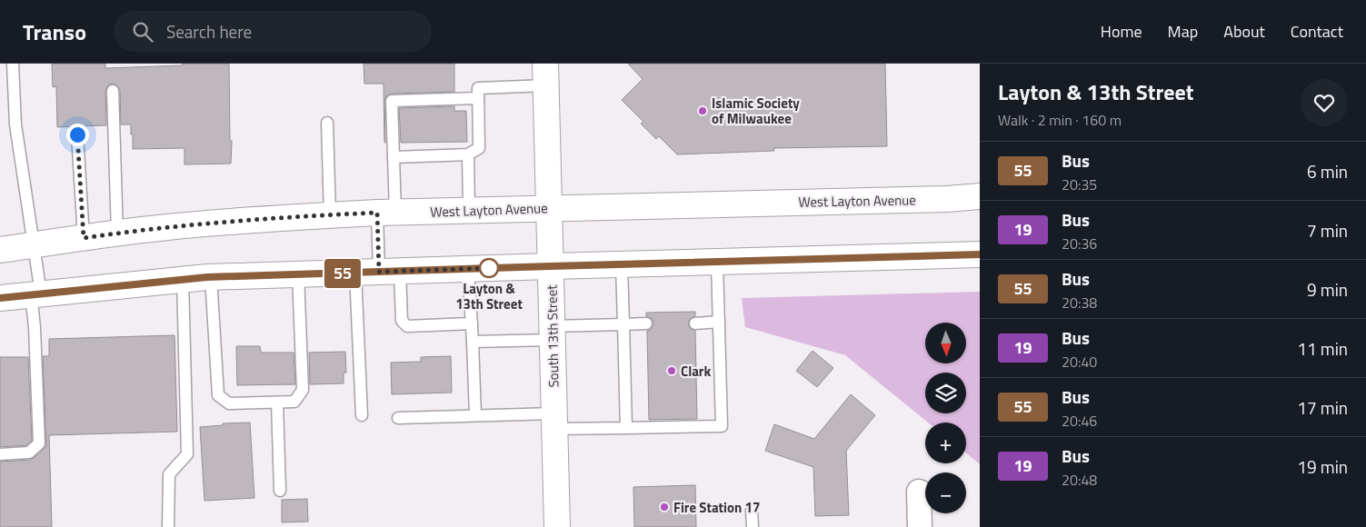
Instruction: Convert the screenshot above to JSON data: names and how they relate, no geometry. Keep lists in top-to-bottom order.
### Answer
{
  "streets": {
    "main road": ["West Layton Avenue", "South 13th Street"]
  },
  "crossings": [
    ["West Layton Avenue", "South 13th Street"]
  ],
  "places": [
    "Islamic Society of Milwaukee",
    "Layton & 13th Street",
    "Clark",
    "Fire Station 17"
  ],
  "lines": ["bus line 55"],
  "north": "bottom",
  "page": {
    "header": "Transo",
    "search": "Search here",
    "nav": [
      "Home",
      "Map",
      "About",
      "Contact"
    ],
    "on_map": "55",
    "heading": ["Layton & 13th Street", "Walk · 2 min · 160 m"],
    "list": [
      {
        "mark": "55",
        "name": "Bus",
        "note": "20:35",
        "value": "6 min"
      },
      {
        "mark": "19",
        "name": "Bus",
        "note": "20:36",
        "value": "7 min"
      },
      {
        "mark": "55",
        "name": "Bus",
        "note": "20:38",
        "value": "9 min"
      },
      {
        "mark": "19",
        "name": "Bus",
        "note": "20:40",
        "value": "11 min"
      },
      {
        "mark": "55",
        "name": "Bus",
        "note": "20:46",
        "value": "17 min"
      },
      {
        "mark": "19",
        "name": "Bus",
        "note": "20:48",
        "value": "19 min"
      }
    ],
    "map_buttons": ["+", "−"]
  }
}
